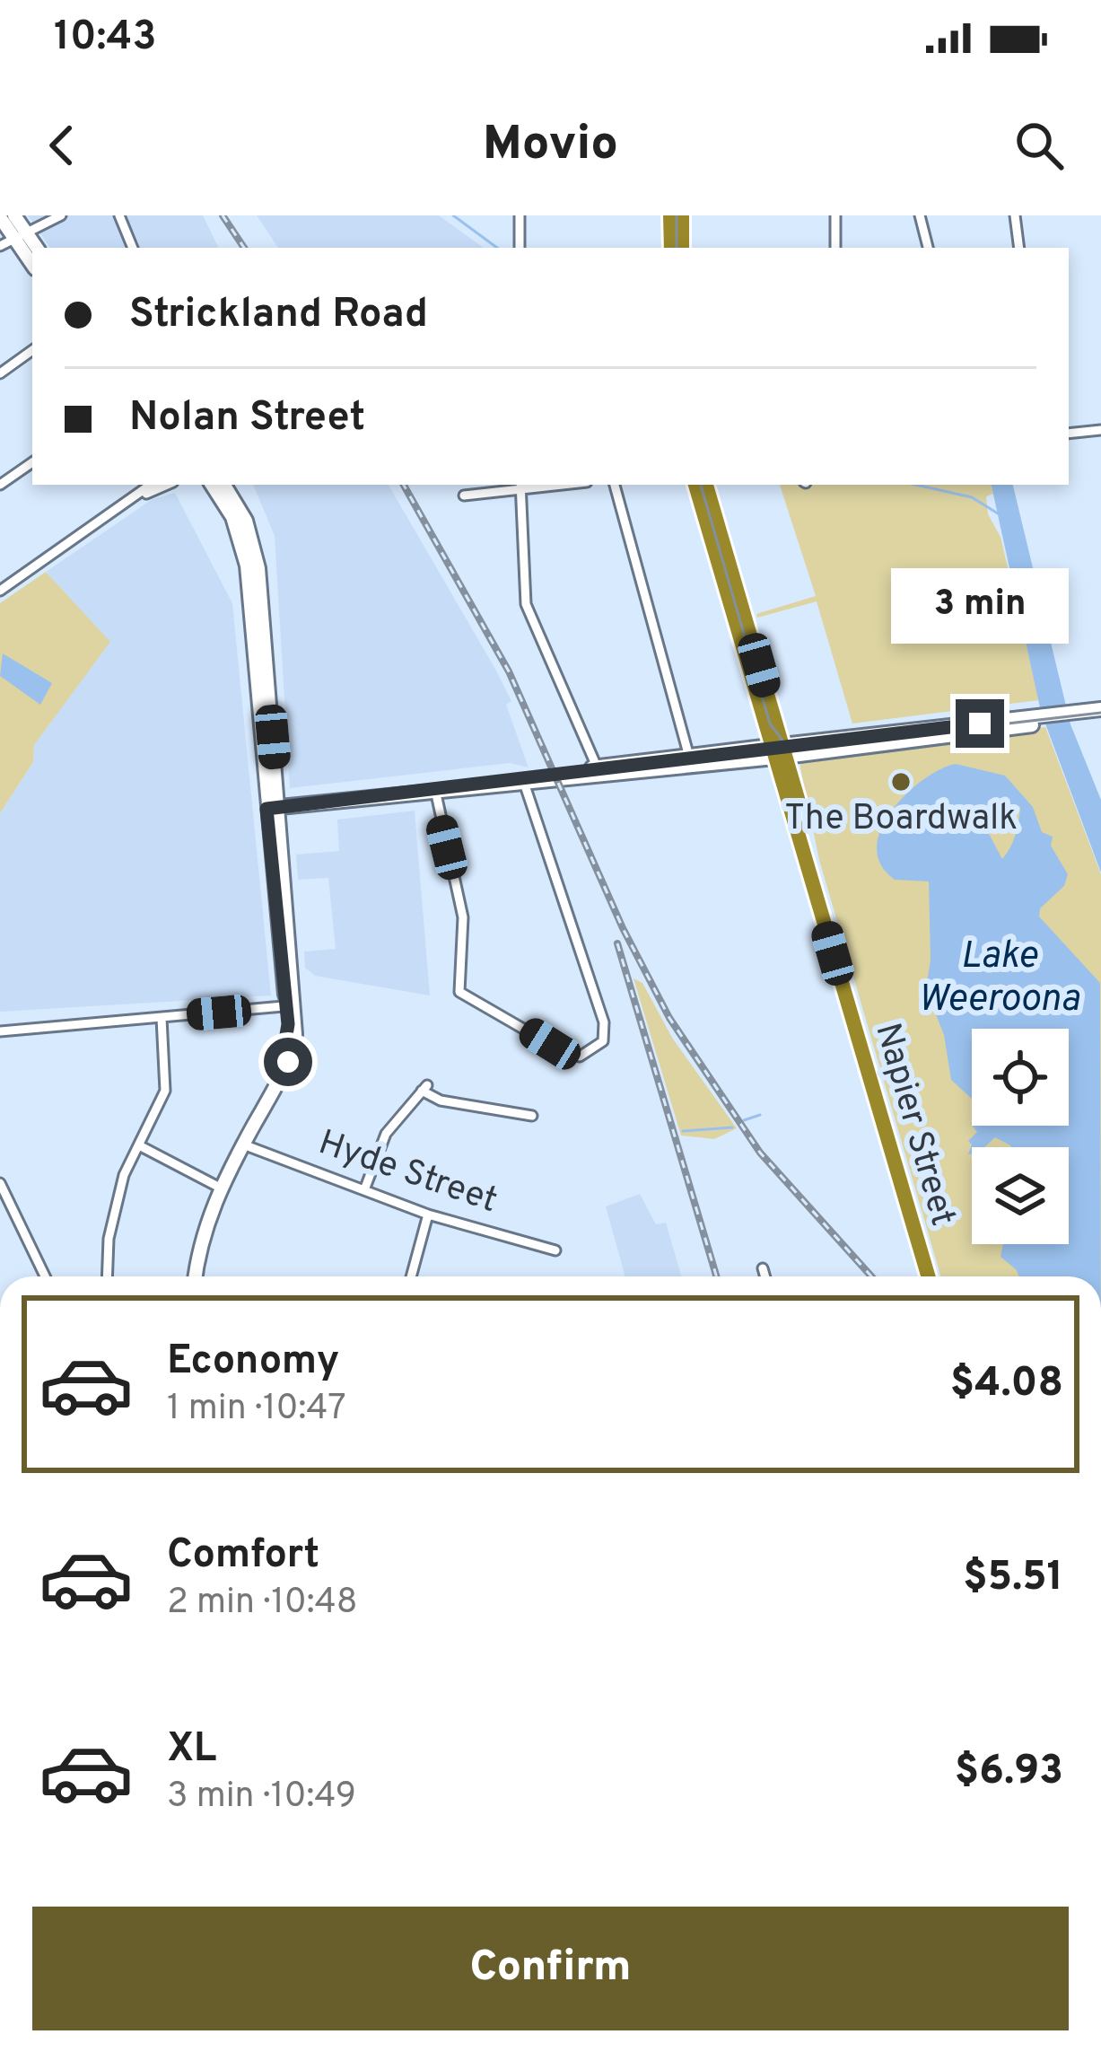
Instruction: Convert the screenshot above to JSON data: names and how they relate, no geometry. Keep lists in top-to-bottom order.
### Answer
{
  "streets": {
    "highway": ["Napier Street"],
    "street": ["Hyde Street"]
  },
  "water": ["Lake Weeroona"],
  "places": ["The Boardwalk"],
  "page": {
    "status": "10:43",
    "header": "Movio",
    "banner": ["Strickland Road", "Nolan Street"],
    "bubble": "3 min",
    "list": [
      {
        "name": "Economy",
        "note": "1 min · 10:47",
        "value": "$4.08"
      },
      {
        "name": "Comfort",
        "note": "2 min · 10:48",
        "value": "$5.51"
      },
      {
        "name": "XL",
        "note": "3 min · 10:49",
        "value": "$6.93"
      }
    ],
    "buttons": "Confirm"
  }
}
